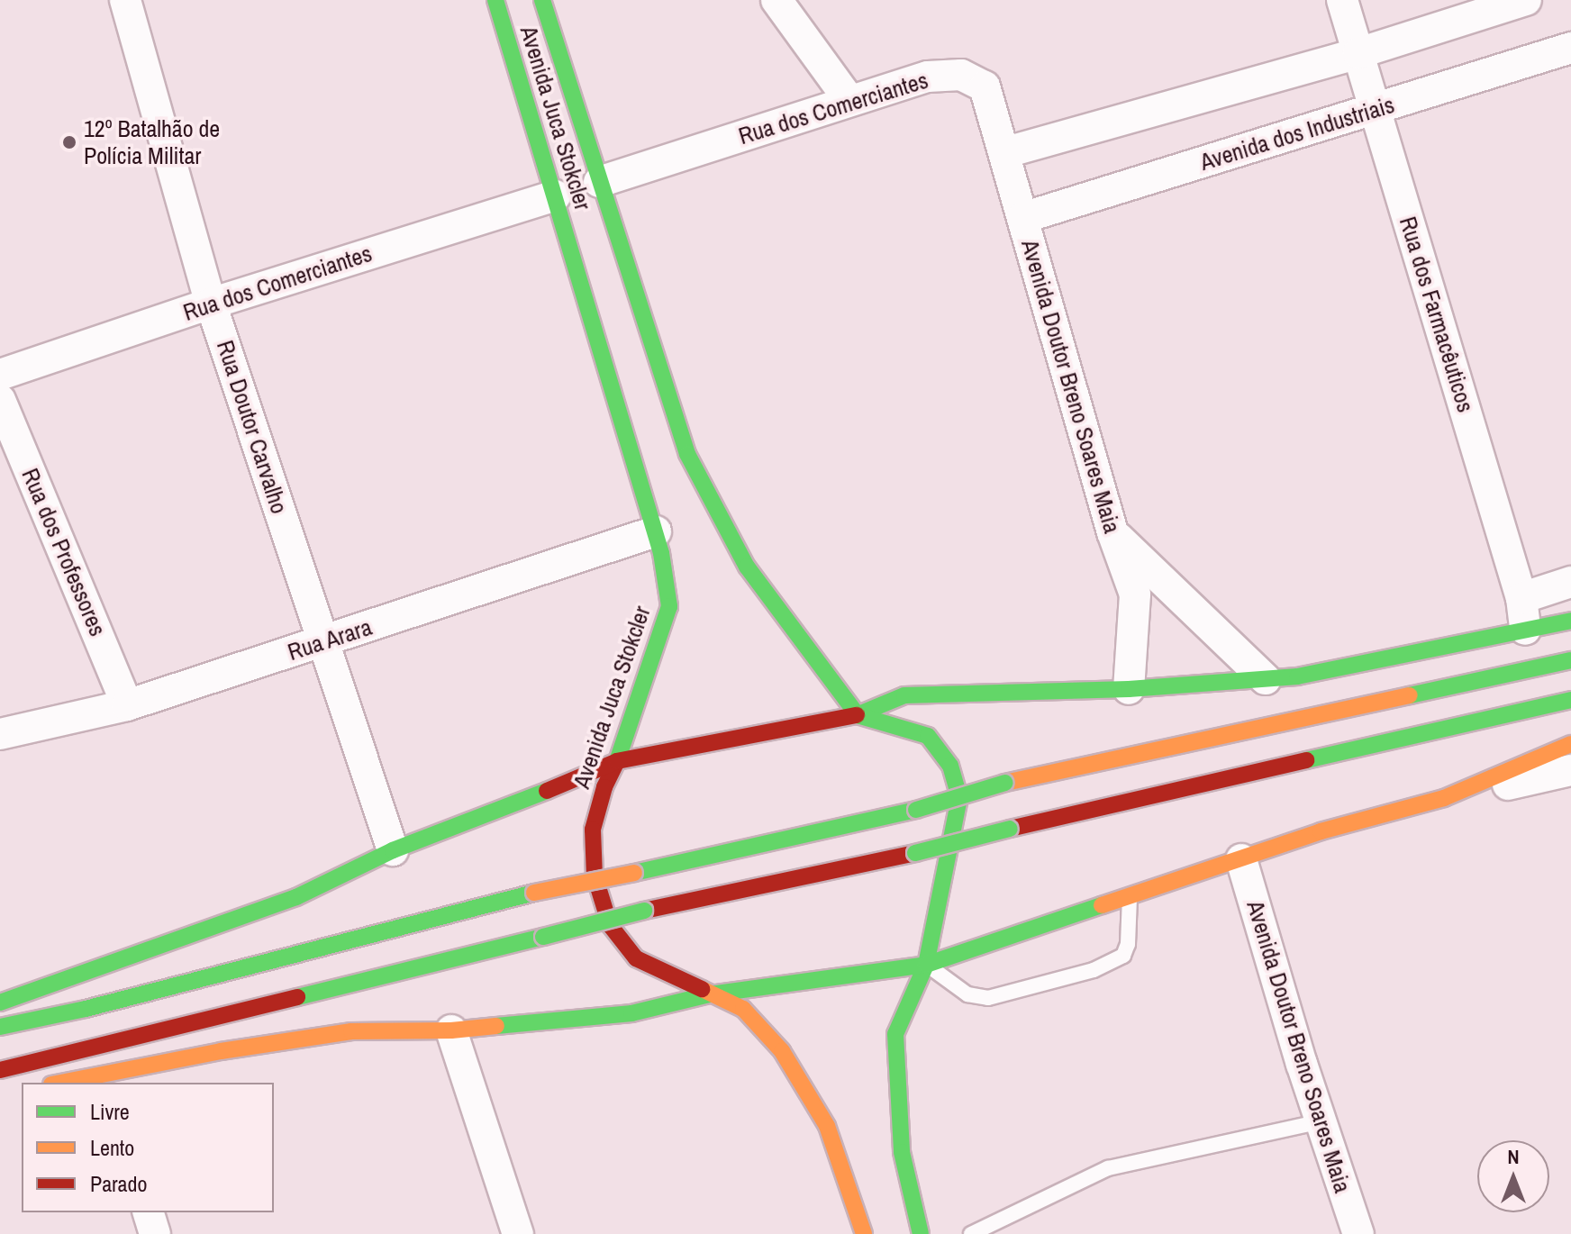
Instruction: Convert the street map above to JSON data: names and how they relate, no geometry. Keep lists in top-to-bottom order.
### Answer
{
  "streets": {
    "main road": ["Avenida Juca Stokcler"],
    "street": [
      "Rua dos Comerciantes",
      "Avenida dos Industriais",
      "Rua dos Farmacêuticos",
      "Avenida Doutor Breno Soares Maia",
      "Rua Doutor Carvalho",
      "Rua dos Professores",
      "Rua Arara"
    ]
  },
  "crossings": [
    ["Rua dos Comerciantes", "Avenida Juca Stokcler"],
    ["Rua dos Comerciantes", "Avenida Doutor Breno Soares Maia"],
    ["Rua dos Comerciantes", "Rua Doutor Carvalho"],
    ["Avenida Juca Stokcler", "Rua Arara"],
    ["Avenida dos Industriais", "Rua dos Farmacêuticos"],
    ["Avenida dos Industriais", "Avenida Doutor Breno Soares Maia"],
    ["Rua Doutor Carvalho", "Rua Arara"],
    ["Rua dos Professores", "Rua Arara"]
  ],
  "places": ["12º Batalhão de Polícia Militar"],
  "legend": ["Livre", "Lento", "Parado"],
  "north": "top"
}
